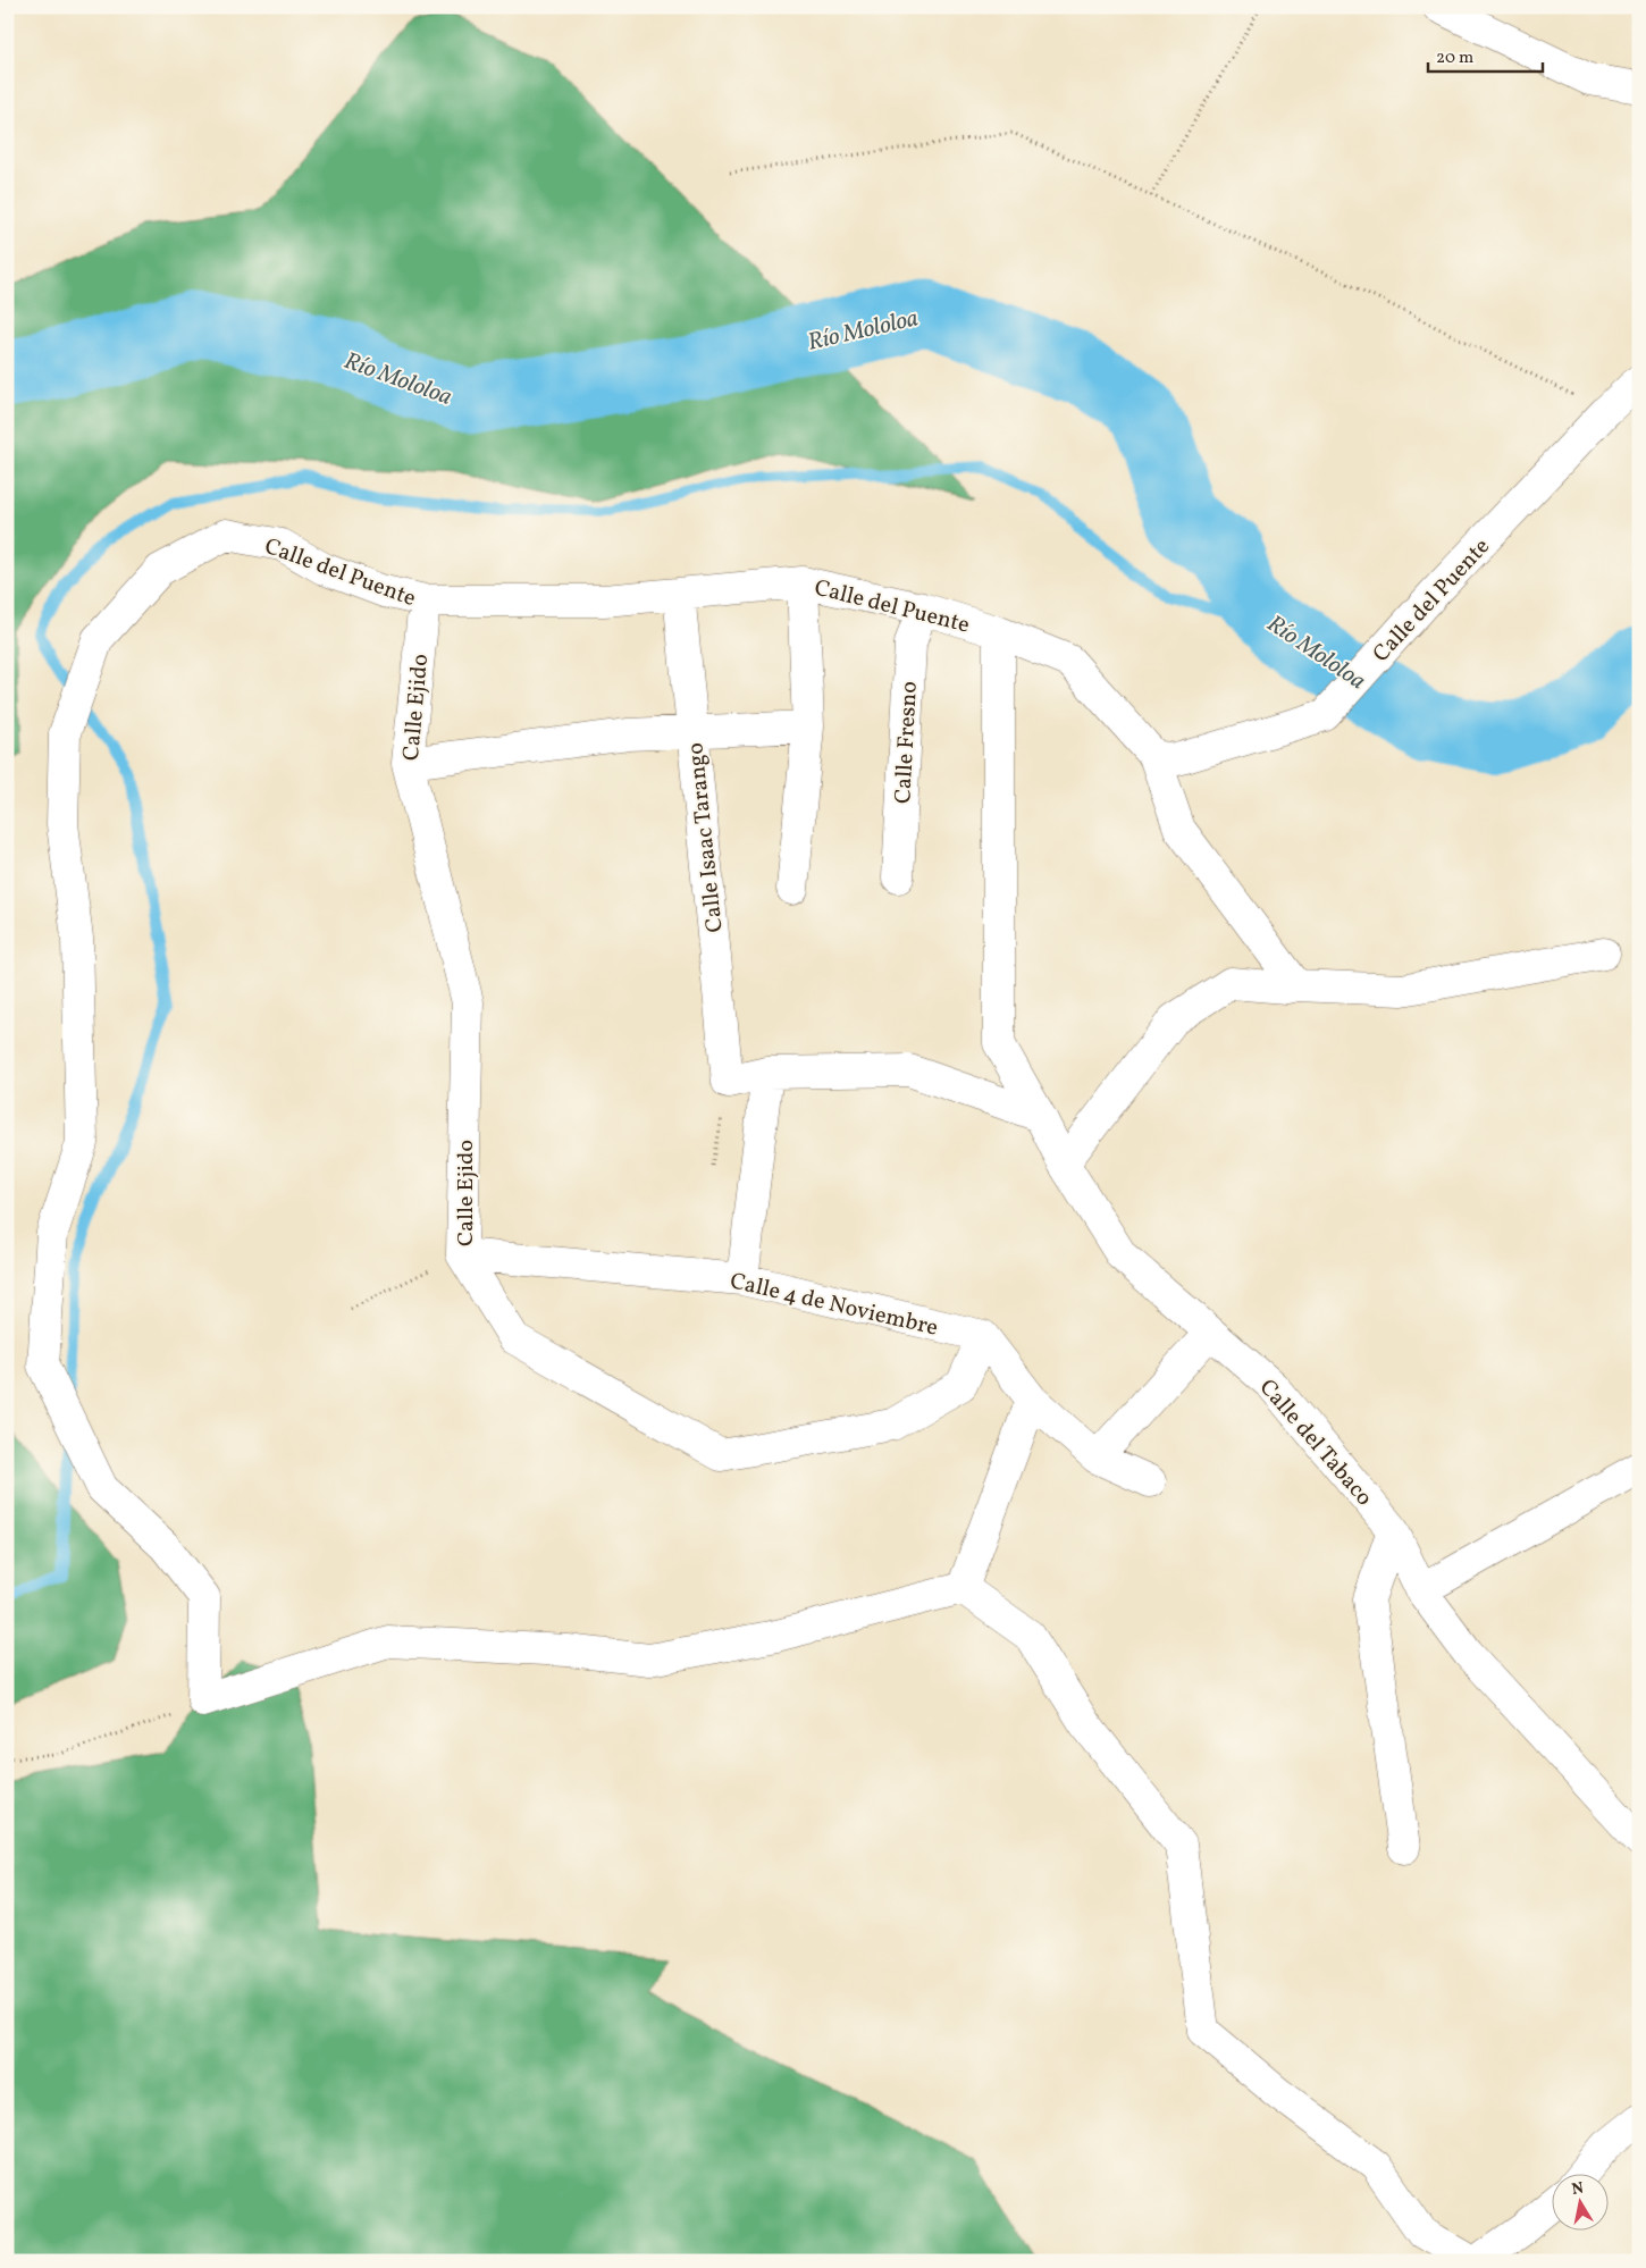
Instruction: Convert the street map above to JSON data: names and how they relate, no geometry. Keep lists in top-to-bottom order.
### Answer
{
  "streets": {
    "street": [
      "Calle del Puente",
      "Calle Ejido",
      "Calle Fresno",
      "Calle Isaac Tarango",
      "Calle 4 de Noviembre",
      "Calle del Tabaco"
    ]
  },
  "crossings": [
    ["Calle del Puente", "Calle Ejido"],
    ["Calle del Puente", "Calle Fresno"],
    ["Calle del Puente", "Calle Isaac Tarango"],
    ["Calle del Puente", "Calle del Tabaco"],
    ["Calle Ejido", "Calle 4 de Noviembre"]
  ],
  "water": ["Río Mololoa"],
  "scale_bar": "20 m",
  "north": "top"
}
